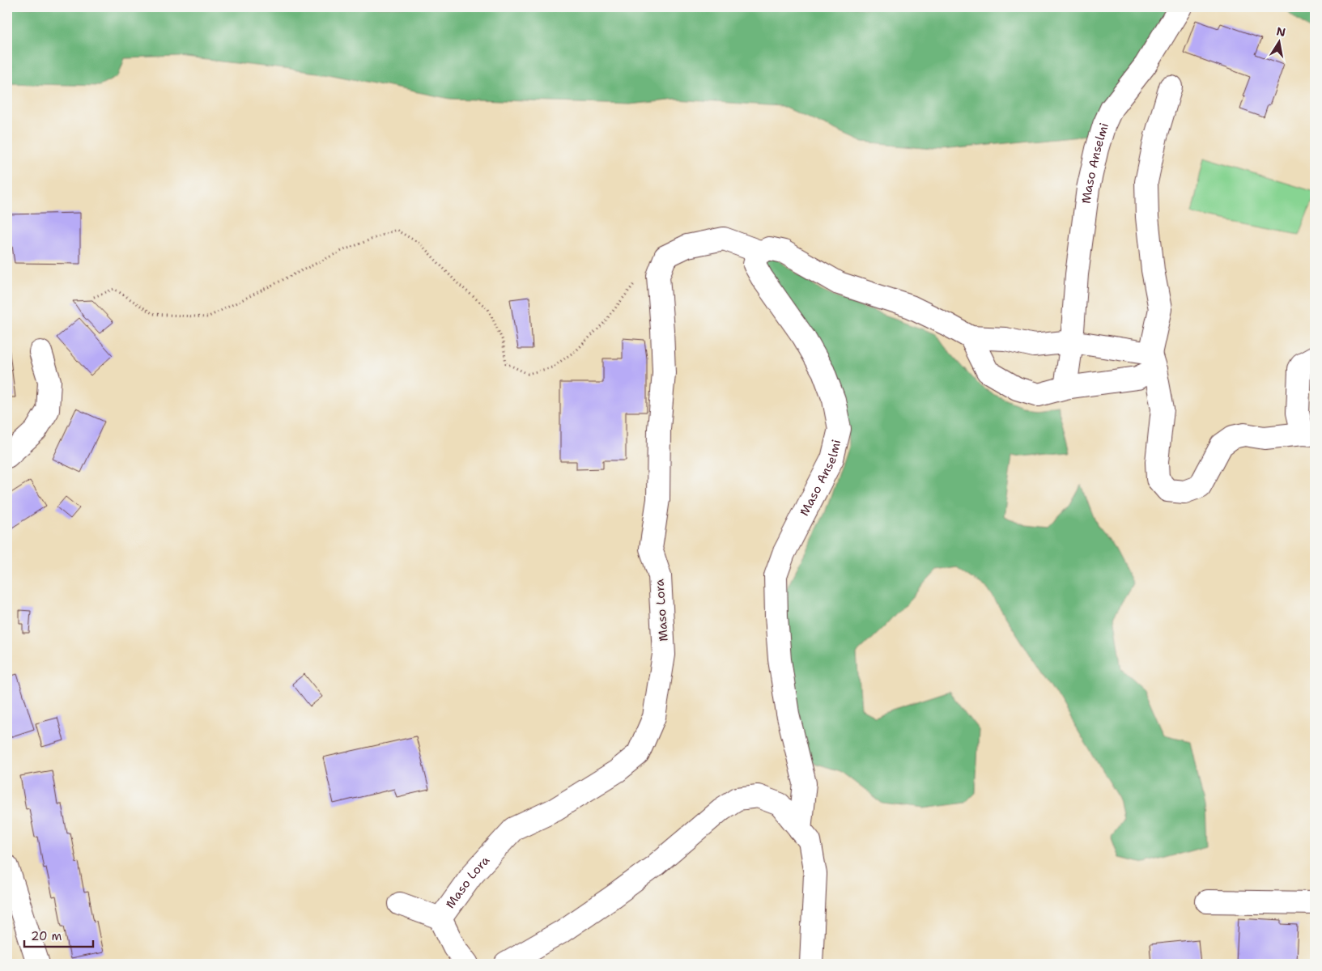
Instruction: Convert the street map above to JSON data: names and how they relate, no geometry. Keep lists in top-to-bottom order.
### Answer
{
  "streets": {
    "street": ["Maso Anselmi", "Maso Lora"]
  },
  "crossings": [
    ["Maso Anselmi", "Maso Lora"]
  ],
  "scale_bar": "20 m",
  "north": "top"
}
